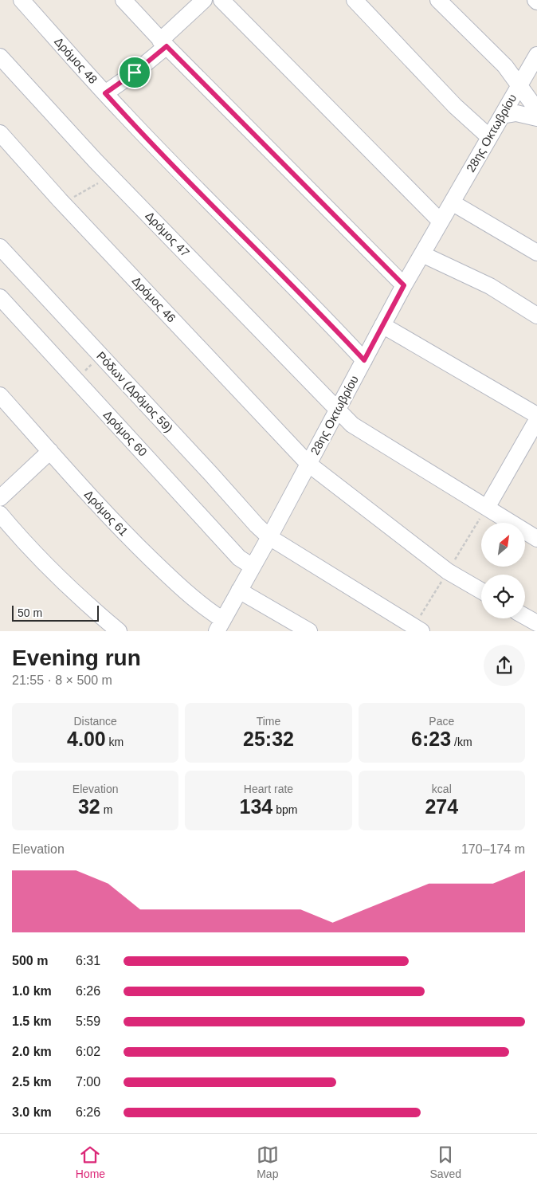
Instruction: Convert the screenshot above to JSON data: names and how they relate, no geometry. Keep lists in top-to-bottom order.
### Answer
{
  "streets": {
    "street": [
      "Δρόμος 48",
      "28ης Οκτωβρίου",
      "Δρόμος 47",
      "Δρόμος 46",
      "Ρόδων (Δρόμος 59)",
      "Δρόμος 60",
      "Δρόμος 61"
    ]
  },
  "crossings": [
    ["Δρόμος 48", "28ης Οκτωβρίου"],
    ["28ης Οκτωβρίου", "Δρόμος 47"],
    ["28ης Οκτωβρίου", "Δρόμος 46"],
    ["28ης Οκτωβρίου", "Ρόδων (Δρόμος 59)"],
    ["28ης Οκτωβρίου", "Δρόμος 60"],
    ["28ης Οκτωβρίου", "Δρόμος 61"]
  ],
  "scale_bar": "50 m",
  "north": "top right",
  "page": {
    "scale": "50 m",
    "heading": ["Evening run", "21:55 · 8 × 500 m"],
    "stats": [
      ["Distance", "4.00 km"],
      ["Time", "25:32"],
      ["Pace", "6:23 /km"],
      ["Elevation", "32 m"],
      ["Heart rate", "134 bpm"],
      ["kcal", "274"]
    ],
    "chart": ["Elevation", "170–174 m"],
    "list": [
      {
        "name": "500 m",
        "note": "6:31"
      },
      {
        "name": "1.0 km",
        "note": "6:26"
      },
      {
        "name": "1.5 km",
        "note": "5:59"
      },
      {
        "name": "2.0 km",
        "note": "6:02"
      },
      {
        "name": "2.5 km",
        "note": "7:00"
      },
      {
        "name": "3.0 km",
        "note": "6:26"
      }
    ],
    "tabs": ["Home", "Map", "Saved"]
  }
}
